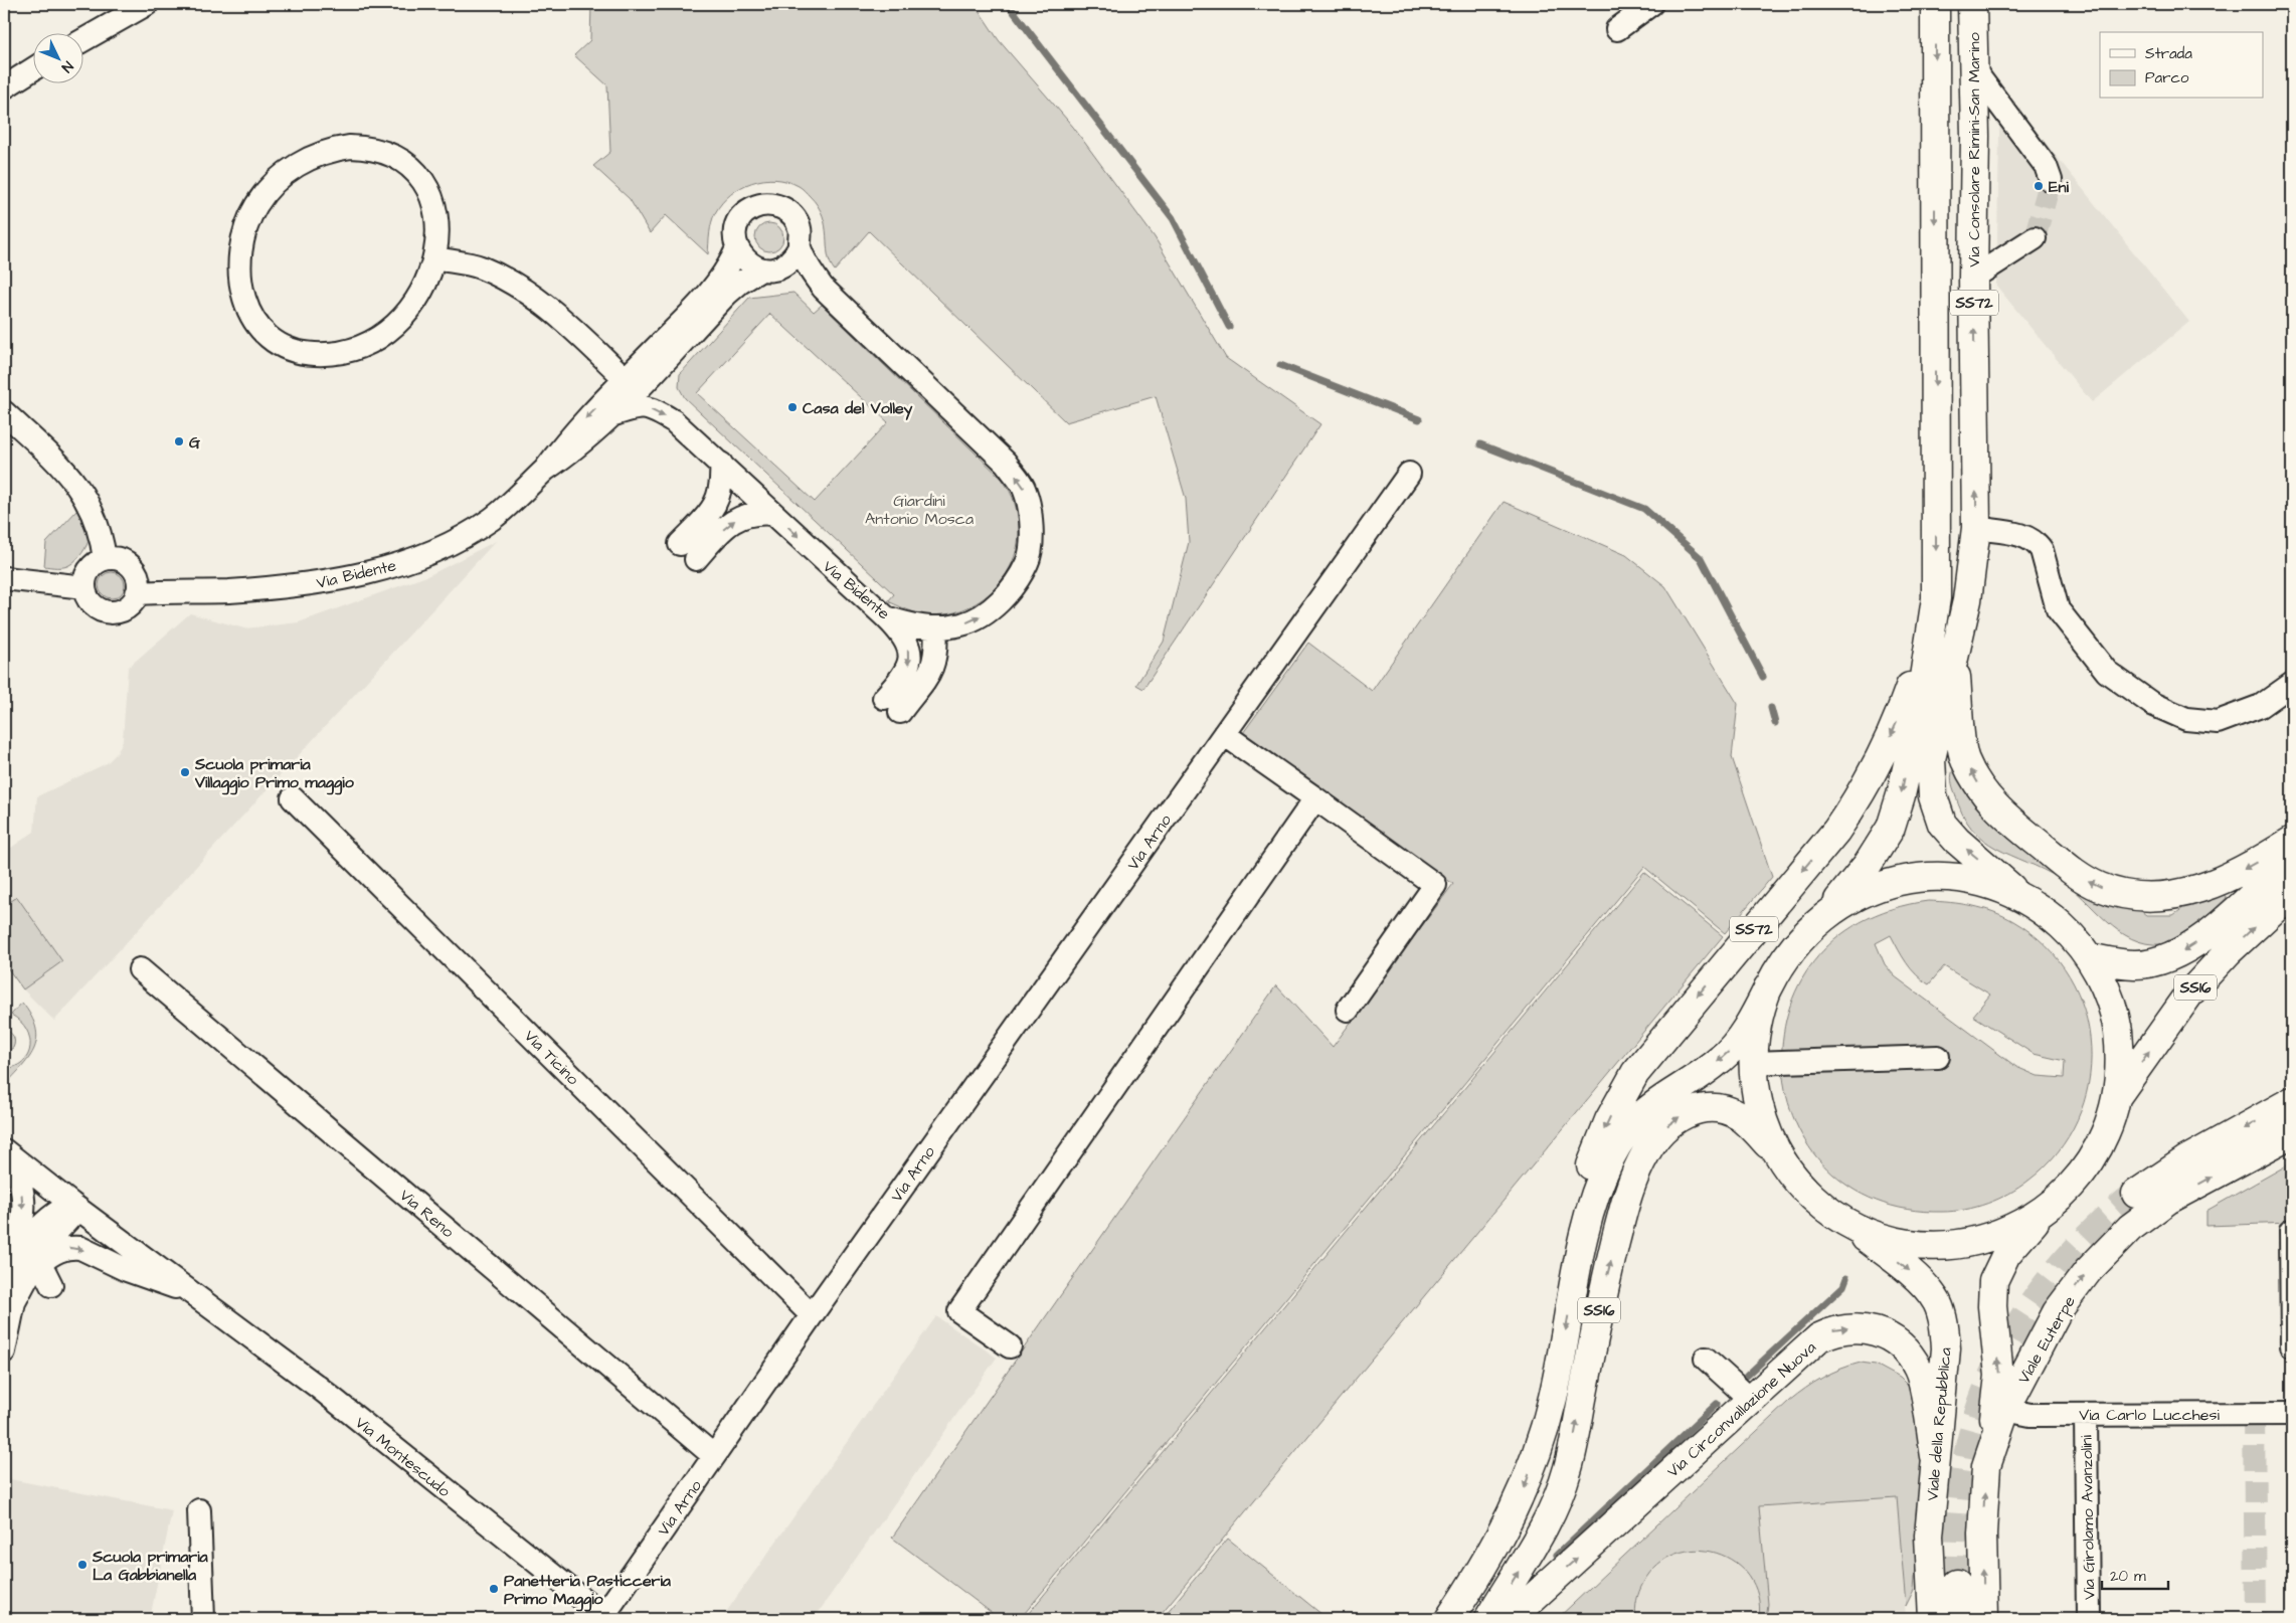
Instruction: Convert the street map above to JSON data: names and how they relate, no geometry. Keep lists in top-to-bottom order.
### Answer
{
  "streets": {
    "main road": [
      "Via Consolare Rimini-San Marino",
      "SS72",
      "SS16",
      "Viale Euterpe",
      "Via Circonvallazione Nuova",
      "Viale della Repubblica"
    ],
    "street": [
      "Via Bidente",
      "Via Arno",
      "Via Ticino",
      "Via Reno",
      "Via Carlo Lucchesi",
      "Via Montescudo",
      "Via Girolamo Avanzolini"
    ]
  },
  "crossings": [
    ["Via Consolare Rimini-San Marino", "SS16"],
    ["SS72", "SS16"],
    ["Via Arno", "Via Ticino"],
    ["Via Arno", "Via Reno"],
    ["Via Arno", "Via Montescudo"],
    ["SS16", "Viale della Repubblica"],
    ["Viale Euterpe", "Via Carlo Lucchesi"],
    ["Via Circonvallazione Nuova", "Viale della Repubblica"],
    ["Via Carlo Lucchesi", "Via Girolamo Avanzolini"]
  ],
  "one_way": ["Viale della Repubblica"],
  "parks": ["Giardini Antonio Mosca"],
  "places": [
    "Eni",
    "Casa del Volley",
    "G",
    "Scuola primaria Villaggio Primo maggio",
    "Scuola primaria La Gabbianella",
    "Panetteria Pasticceria Primo Maggio"
  ],
  "legend": ["Strada", "Parco"],
  "scale_bar": "20 m",
  "north": "bottom right"
}
